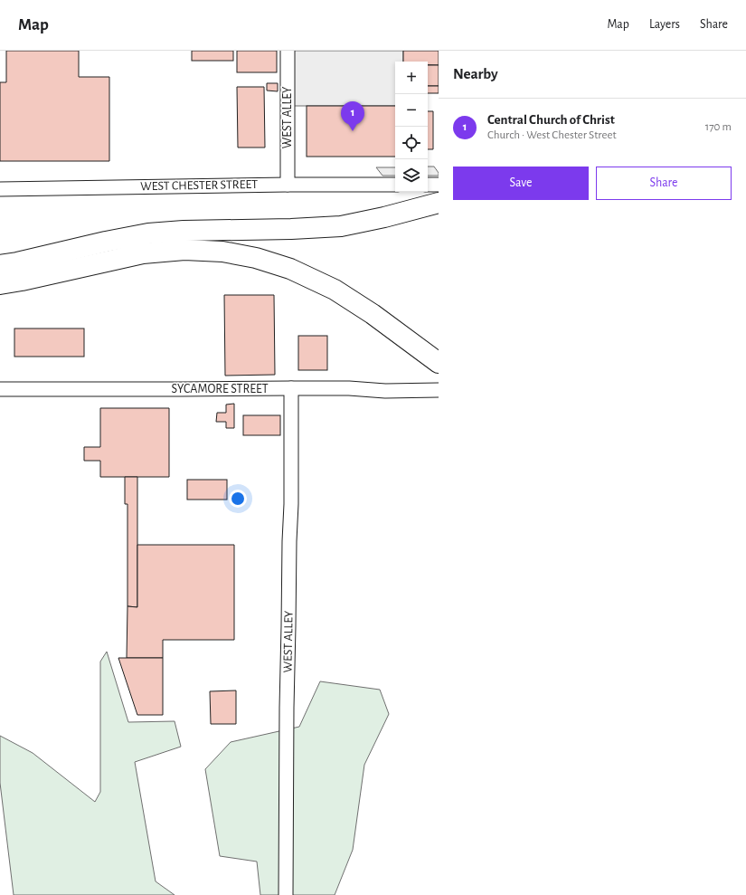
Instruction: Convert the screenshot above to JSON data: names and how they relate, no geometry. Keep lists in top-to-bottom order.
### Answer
{
  "streets": {
    "street": ["WEST ALLEY", "WEST CHESTER STREET", "SYCAMORE STREET"]
  },
  "crossings": [
    ["WEST ALLEY", "WEST CHESTER STREET"],
    ["WEST ALLEY", "SYCAMORE STREET"]
  ],
  "page": {
    "header": "Map",
    "nav": ["Map", "Layers", "Share"],
    "heading": "Nearby",
    "map_buttons": ["+", "−"],
    "list": [
      {
        "mark": "1",
        "name": "Central Church of Christ",
        "note": "Church · West Chester Street",
        "value": "170 m"
      }
    ],
    "pins": "1",
    "buttons": ["Save", "Share"]
  }
}
